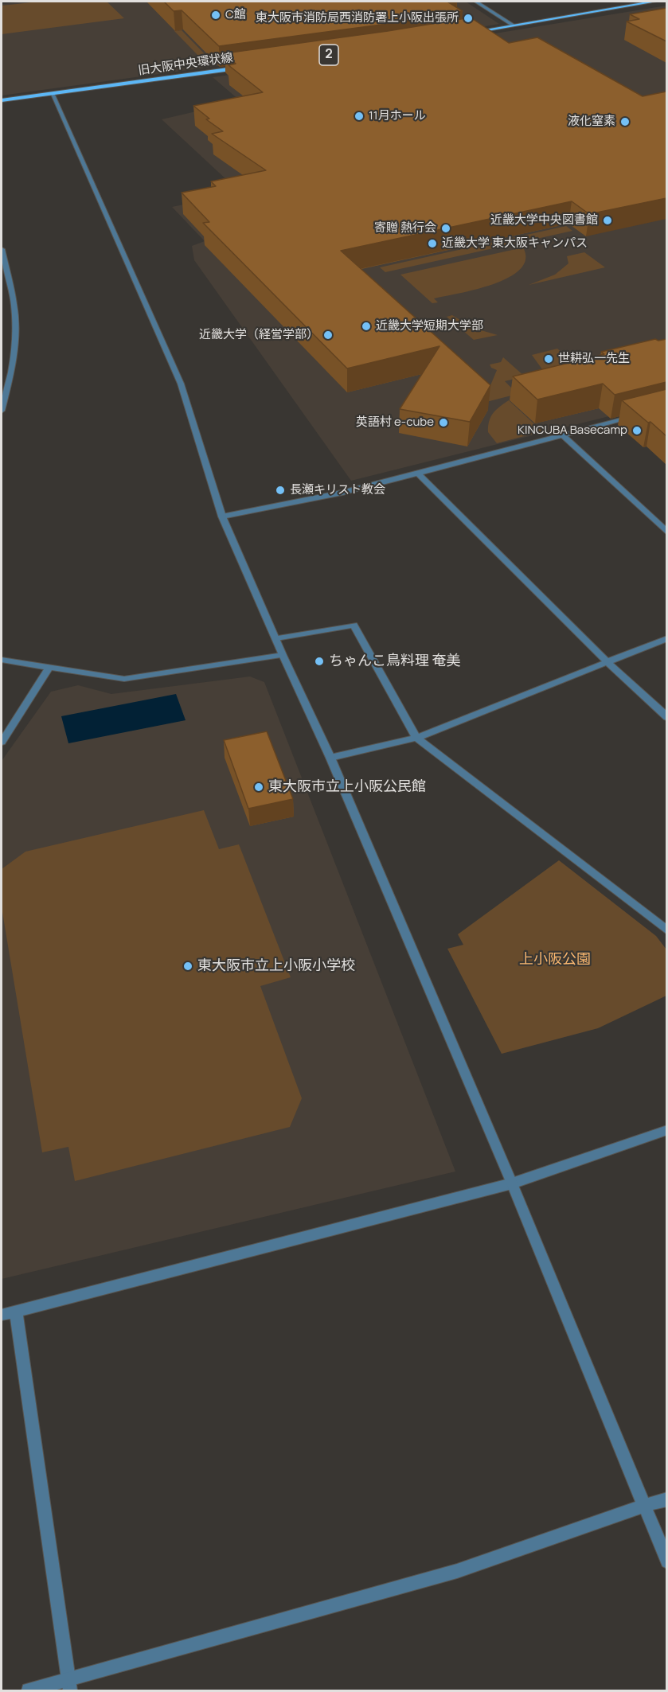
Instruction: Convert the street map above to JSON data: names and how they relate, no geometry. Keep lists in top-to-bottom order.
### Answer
{
  "streets": {
    "main road": ["旧大阪中央環状線"]
  },
  "parks": ["上小阪公園"],
  "places": [
    "C館",
    "東大阪市消防局西消防署上小阪出張所",
    "11月ホール",
    "液化窒素",
    "近畿大学中央図書館",
    "寄贈 熱行会",
    "近畿大学 東大阪キャンパス",
    "近畿大学短期大学部",
    "近畿大学（経営学部）",
    "世耕弘一先生",
    "英語村 e-cube",
    "KINCUBA Basecamp",
    "長瀬キリスト教会",
    "ちゃんこ鳥料理 奄美",
    "東大阪市立上小阪公民館",
    "東大阪市立上小阪小学校"
  ]
}
